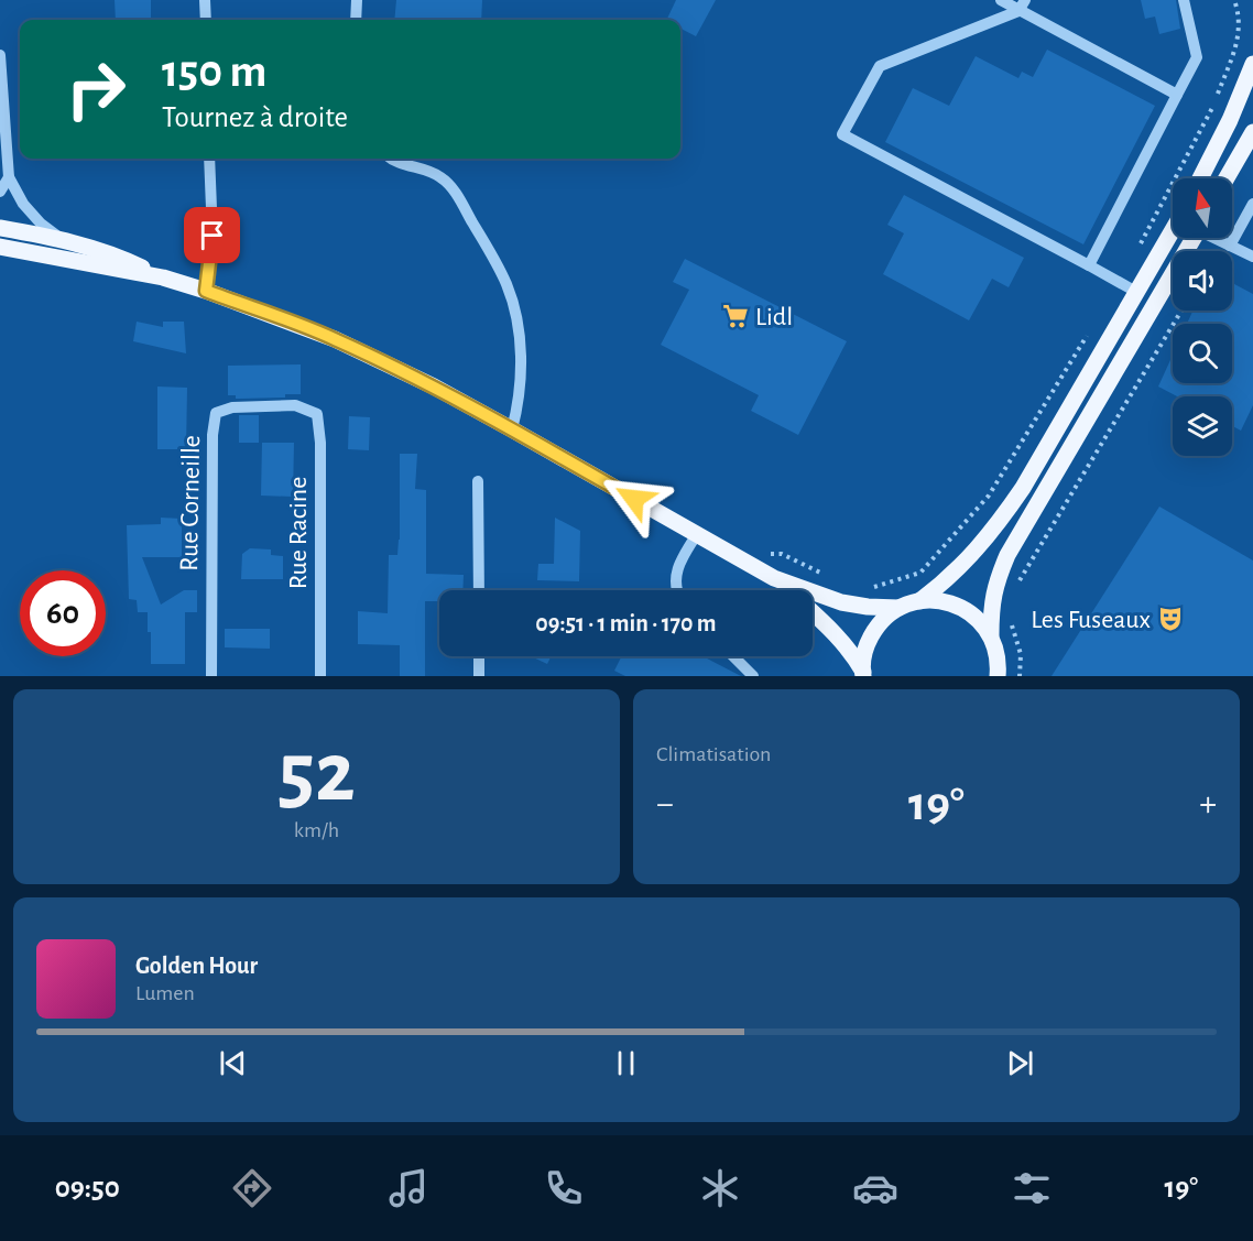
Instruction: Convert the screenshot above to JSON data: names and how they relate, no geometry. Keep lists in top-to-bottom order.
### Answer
{
  "streets": {
    "street": ["Rue Corneille", "Rue Racine"]
  },
  "crossings": [
    ["Rue Corneille", "Rue Racine"]
  ],
  "places": {
    "supermarket": ["Lidl"],
    "theatre": ["Les Fuseaux"]
  },
  "north": "top",
  "page": {
    "turn": ["150 m", "Tournez à droite"],
    "limit": "60",
    "trip": "09:51 · 1 min · 170 m",
    "tile": [
      ["52", "km/h"],
      "Climatisation"
    ],
    "heat": ["−", "19°", "+"],
    "song": ["Golden Hour", "Lumen"],
    "tabs": ["09:50", "19°"]
  }
}
